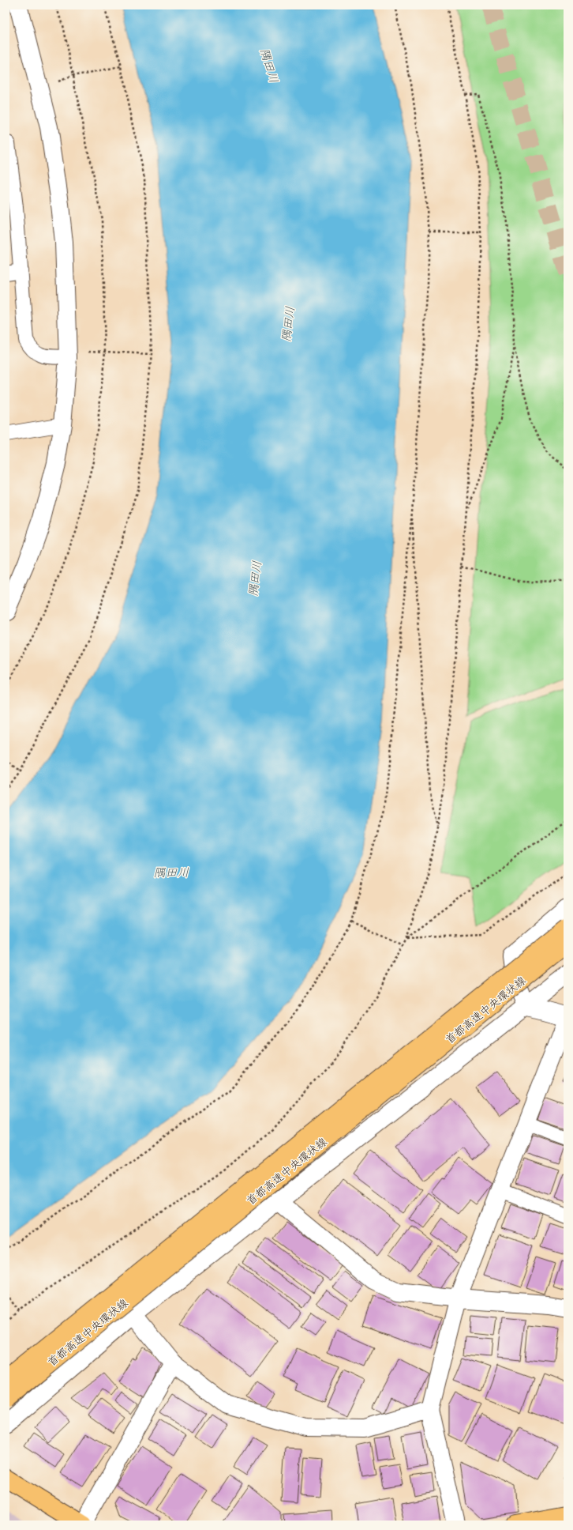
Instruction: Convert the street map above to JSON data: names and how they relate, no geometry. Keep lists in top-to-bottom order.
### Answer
{
  "streets": {
    "main road": ["首都高速中央環状線"]
  },
  "water": ["隅田川"]
}
